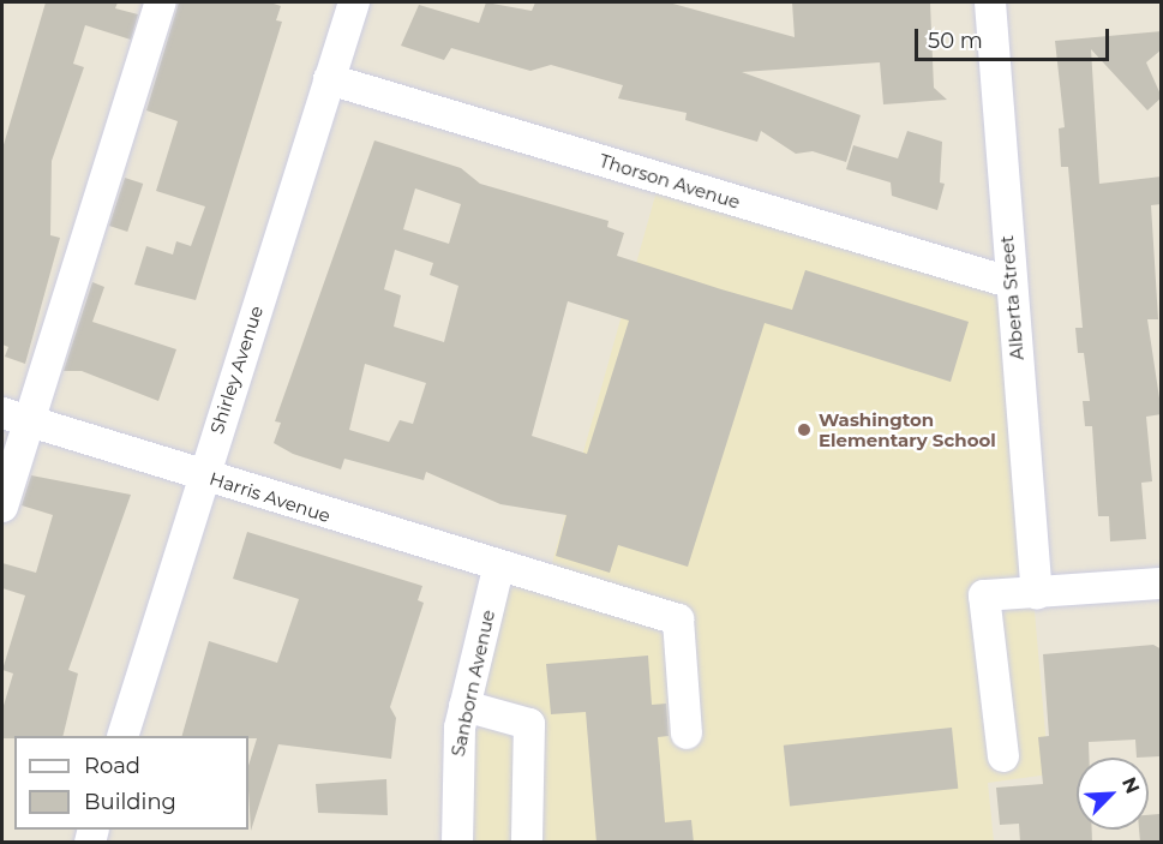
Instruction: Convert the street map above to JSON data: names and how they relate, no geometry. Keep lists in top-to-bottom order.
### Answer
{
  "streets": {
    "street": [
      "Thorson Avenue",
      "Alberta Street",
      "Shirley Avenue",
      "Harris Avenue",
      "Sanborn Avenue"
    ]
  },
  "crossings": [
    ["Thorson Avenue", "Alberta Street"],
    ["Thorson Avenue", "Shirley Avenue"],
    ["Shirley Avenue", "Harris Avenue"],
    ["Harris Avenue", "Sanborn Avenue"]
  ],
  "places": ["Washington Elementary School"],
  "legend": ["Road", "Building"],
  "scale_bar": "50 m",
  "north": "top right"
}
